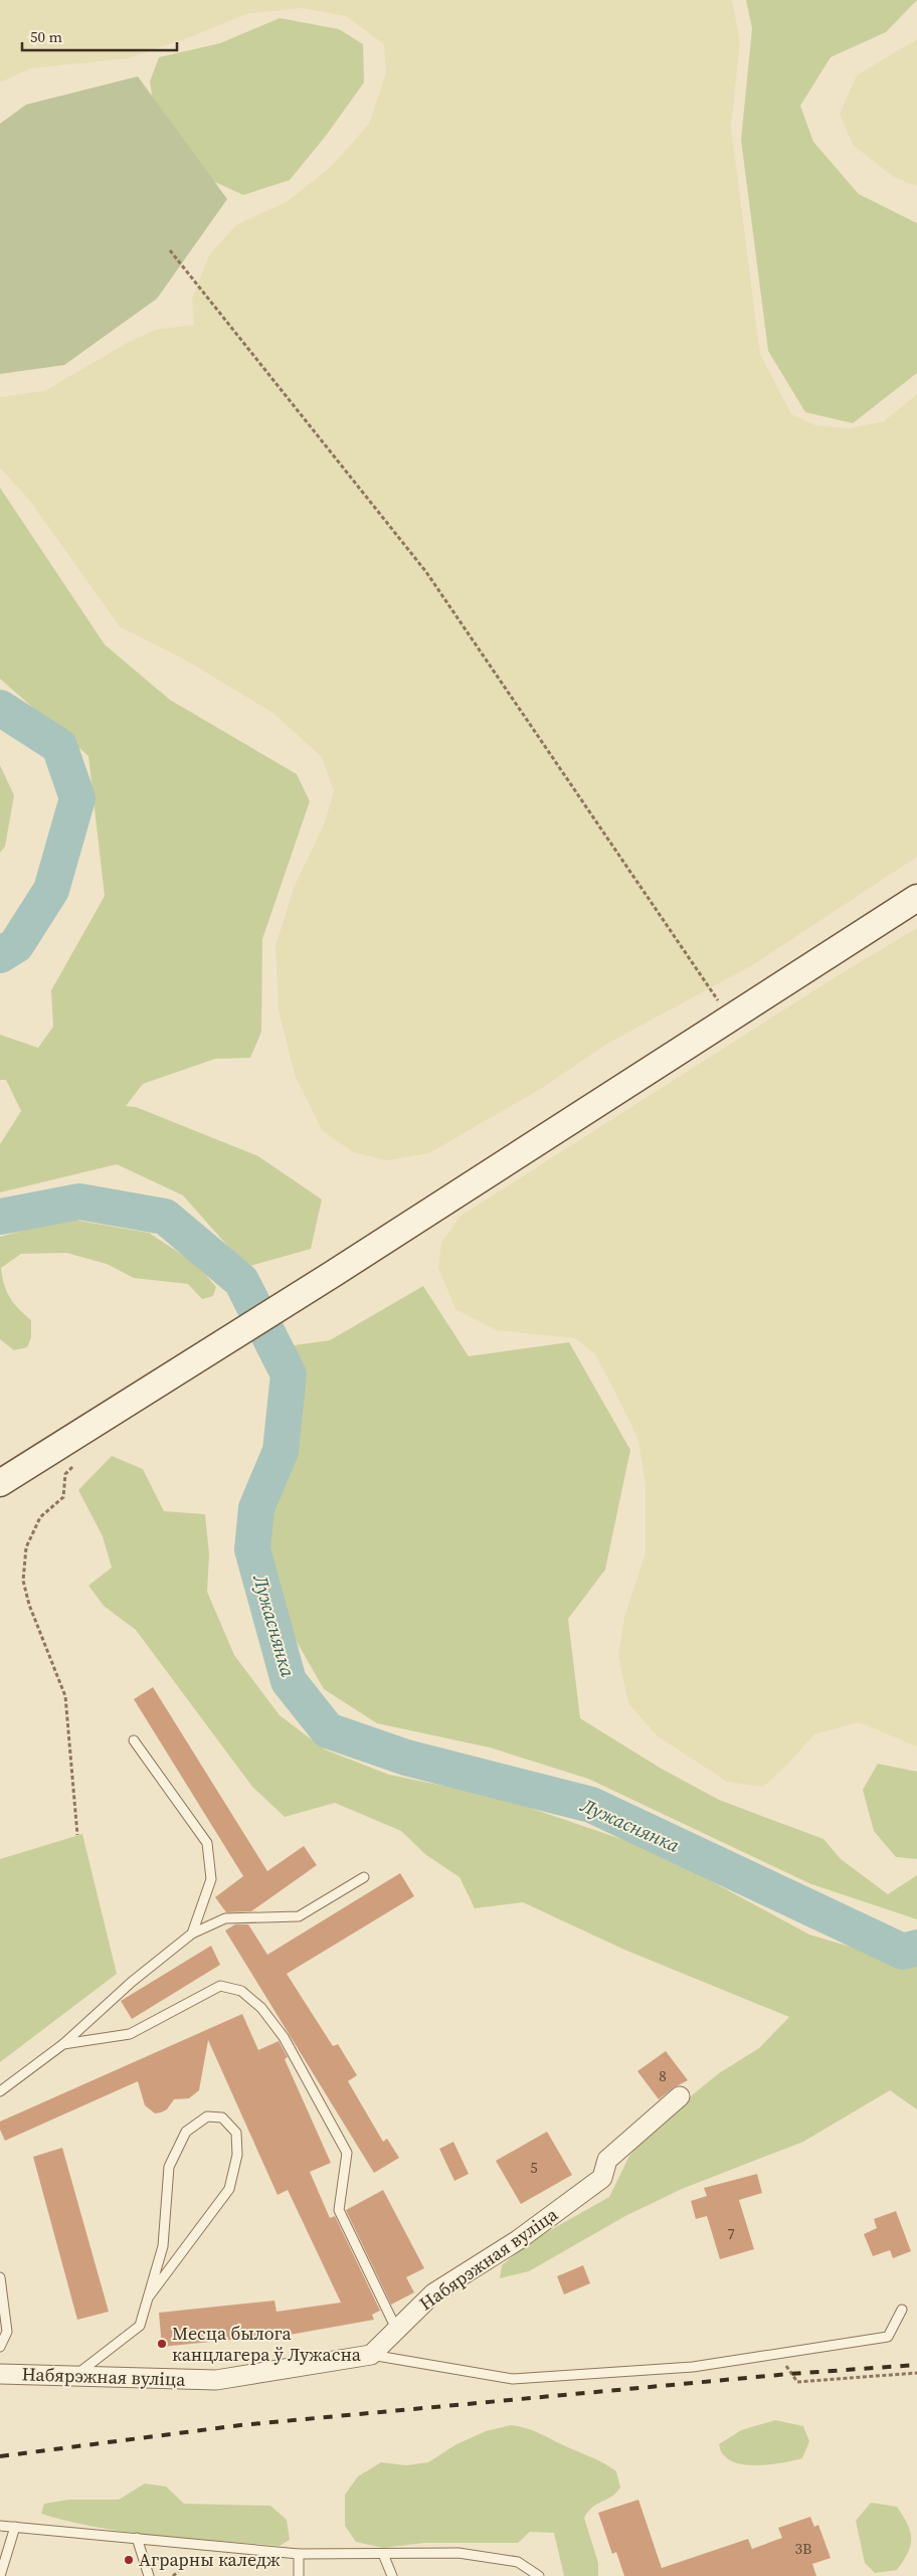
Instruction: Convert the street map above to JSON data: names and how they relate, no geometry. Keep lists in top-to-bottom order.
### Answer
{
  "streets": {
    "street": ["Набярэжная вуліца"]
  },
  "water": ["Лужаснянка"],
  "places": ["Месца былога канцлагера ў Лужасна", "Аграрны каледж"],
  "house_numbers": [
    "8",
    "5",
    "7",
    "3В"
  ],
  "scale_bar": "50 m"
}
